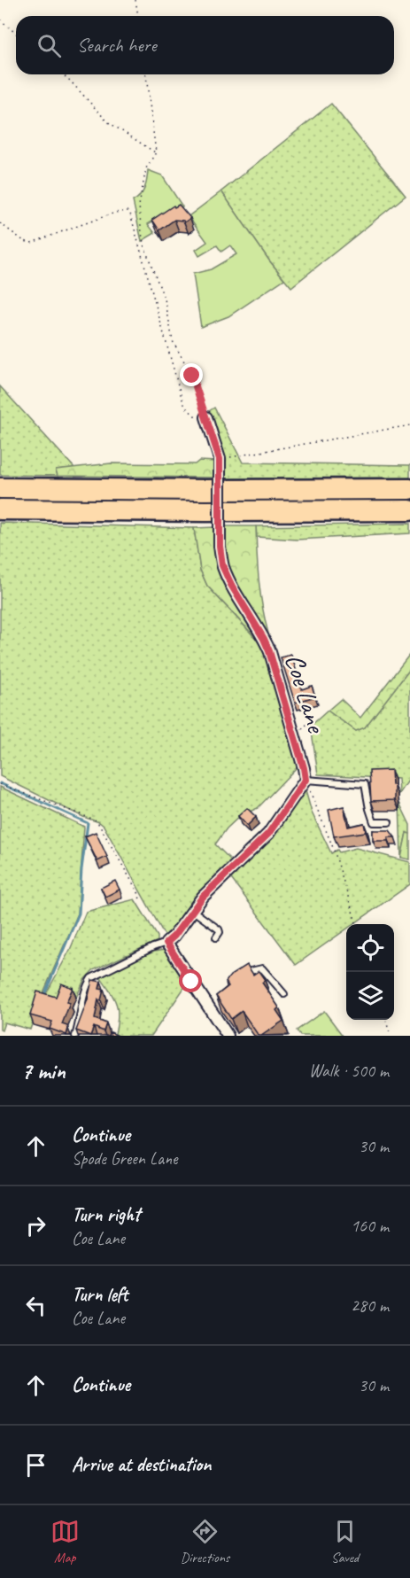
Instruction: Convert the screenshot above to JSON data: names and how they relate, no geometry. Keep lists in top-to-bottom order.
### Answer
{
  "streets": {
    "street": ["Coe Lane"]
  },
  "page": {
    "search": "Search here",
    "heading": ["7 min", "Walk · 500 m"],
    "list": [
      ["Continue", "Spode Green Lane", "30 m"],
      ["Turn right", "Coe Lane", "160 m"],
      ["Turn left", "Coe Lane", "280 m"],
      ["Continue", "30 m"],
      "Arrive at destination"
    ],
    "nav": ["Map", "Directions", "Saved"]
  }
}
